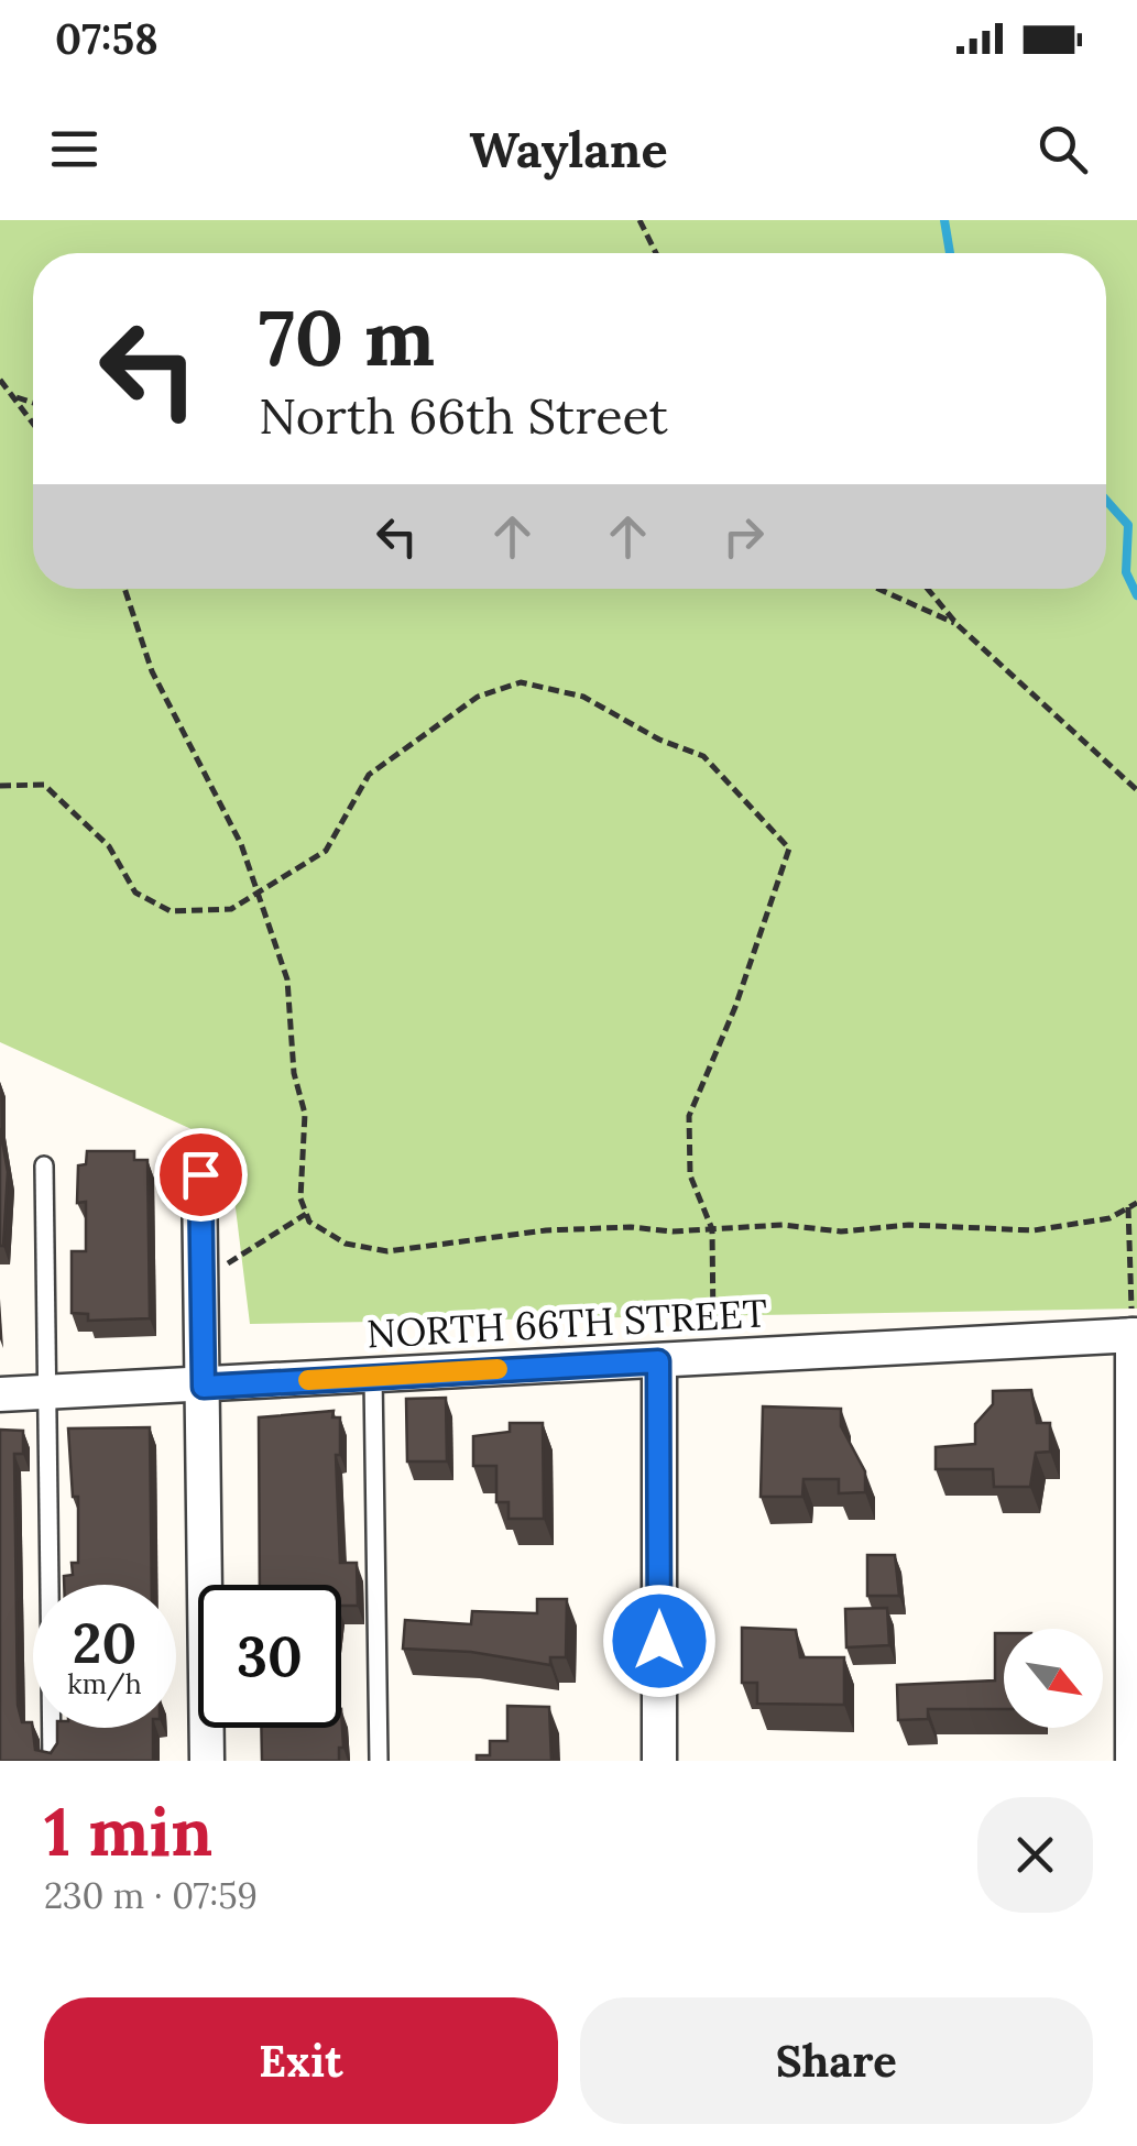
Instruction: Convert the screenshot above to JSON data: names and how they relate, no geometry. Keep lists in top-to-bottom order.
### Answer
{
  "streets": {
    "street": ["NORTH 66TH STREET"]
  },
  "north": "bottom right",
  "page": {
    "status": "07:58",
    "header": "Waylane",
    "turn": ["70 m", "North 66th Street"],
    "speed": "20 km/h",
    "limit": "30",
    "heading": ["1 min", "230 m · 07:59"],
    "buttons": ["Exit", "Share"]
  }
}
